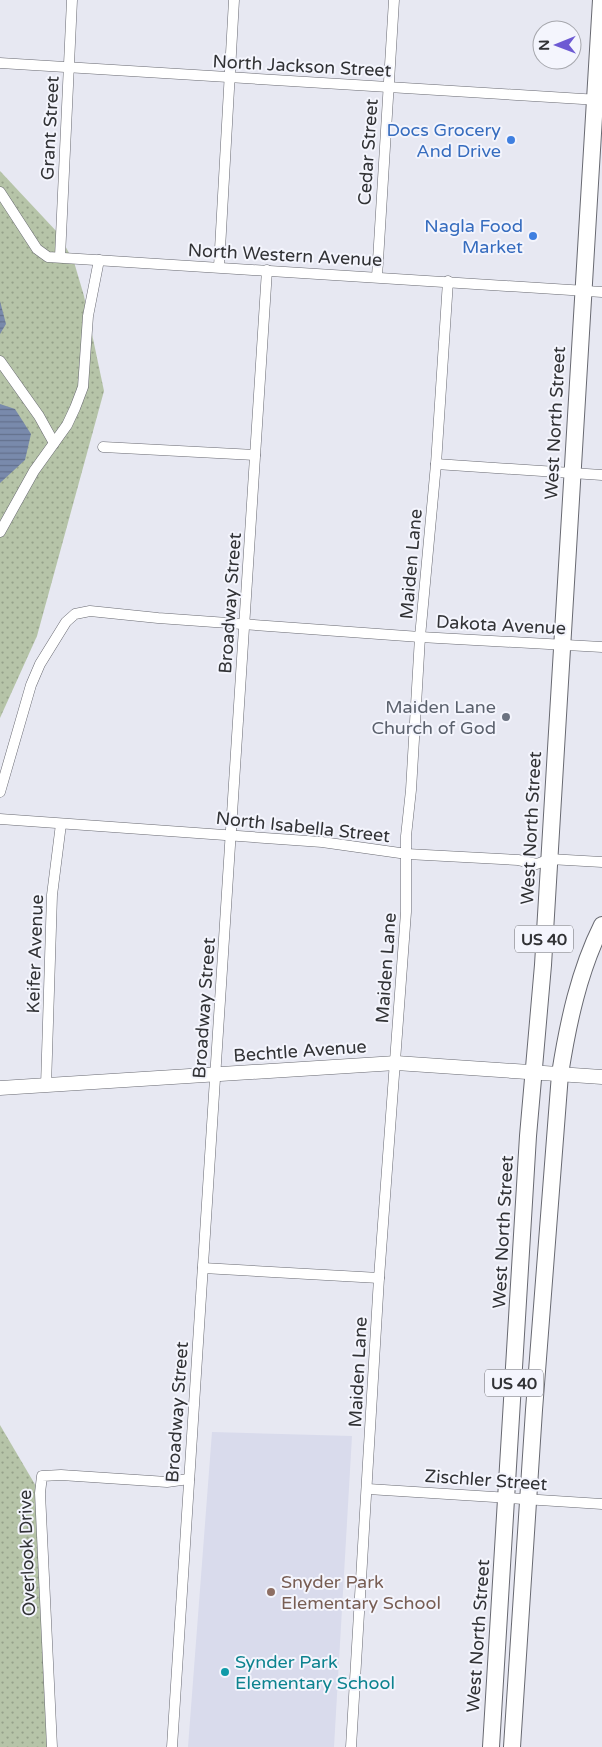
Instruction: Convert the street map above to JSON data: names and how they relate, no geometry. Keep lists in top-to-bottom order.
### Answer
{
  "streets": {
    "main road": ["West North Street", "US 40", "Bechtle Avenue"],
    "street": [
      "North Jackson Street",
      "Grant Street",
      "Cedar Street",
      "North Western Avenue",
      "Maiden Lane",
      "Broadway Street",
      "Dakota Avenue",
      "North Isabella Street",
      "Keifer Avenue",
      "Zischler Street",
      "Overlook Drive"
    ]
  },
  "crossings": [
    ["North Jackson Street", "Grant Street"],
    ["North Jackson Street", "Cedar Street"],
    ["North Jackson Street", "West North Street"],
    ["Grant Street", "North Western Avenue"],
    ["Cedar Street", "North Western Avenue"],
    ["North Western Avenue", "West North Street"],
    ["North Western Avenue", "Maiden Lane"],
    ["North Western Avenue", "Broadway Street"],
    ["West North Street", "Dakota Avenue"],
    ["West North Street", "North Isabella Street"],
    ["West North Street", "Bechtle Avenue"],
    ["West North Street", "Zischler Street"],
    ["Maiden Lane", "Dakota Avenue"],
    ["Maiden Lane", "North Isabella Street"],
    ["Maiden Lane", "Bechtle Avenue"],
    ["Maiden Lane", "Zischler Street"],
    ["Broadway Street", "Dakota Avenue"],
    ["Broadway Street", "North Isabella Street"],
    ["Broadway Street", "Bechtle Avenue"],
    ["Broadway Street", "Overlook Drive"],
    ["North Isabella Street", "Keifer Avenue"],
    ["US 40", "Bechtle Avenue"],
    ["US 40", "Zischler Street"],
    ["Keifer Avenue", "Bechtle Avenue"]
  ],
  "places": [
    "Docs Grocery And Drive",
    "Nagla Food Market",
    "Maiden Lane Church of God",
    "Snyder Park Elementary School",
    "Synder Park Elementary School"
  ],
  "north": "left"
}
